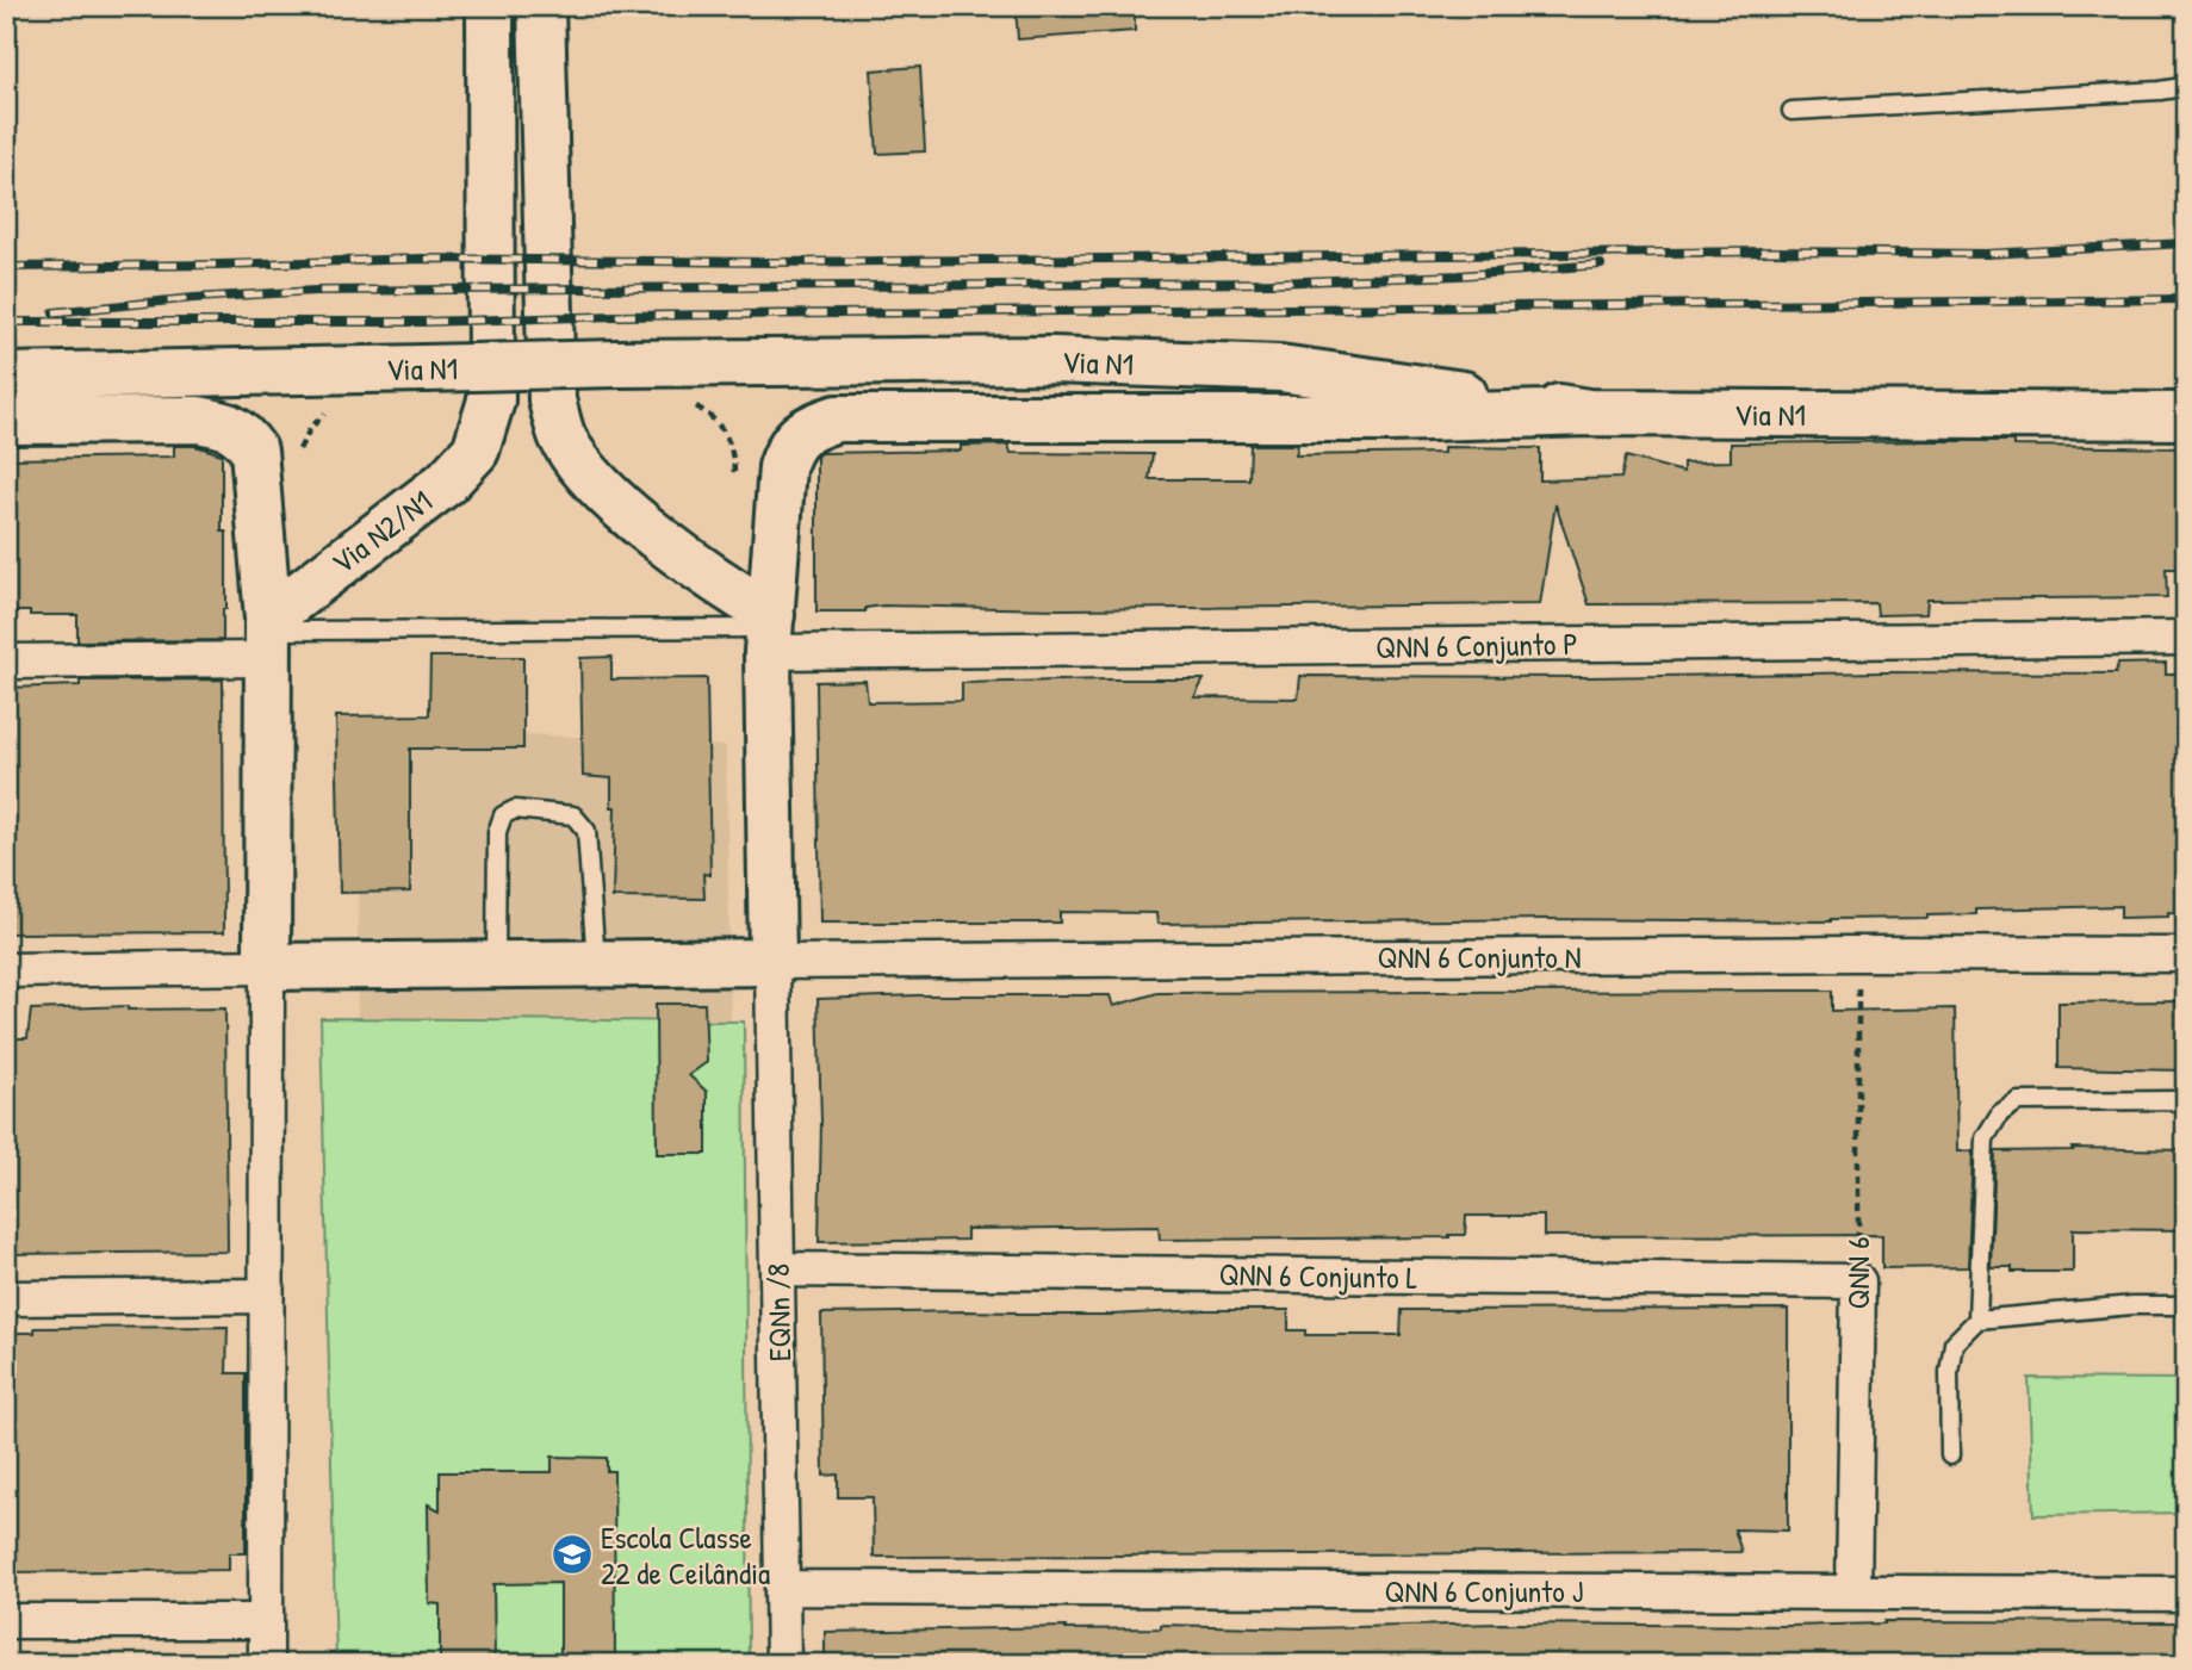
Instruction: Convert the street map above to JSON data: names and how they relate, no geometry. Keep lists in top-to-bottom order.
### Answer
{
  "streets": {
    "street": [
      "Via N1",
      "Via N2/N1",
      "QNN 6 Conjunto P",
      "QNN 6 Conjunto N",
      "QNN 6",
      "QNN 6 Conjunto L",
      "EQNn /8",
      "QNN 6 Conjunto J"
    ]
  },
  "crossings": [
    ["QNN 6 Conjunto N", "QNN 6"],
    ["QNN 6 Conjunto N", "EQNn /8"],
    ["QNN 6", "QNN 6 Conjunto L"],
    ["QNN 6", "QNN 6 Conjunto J"],
    ["QNN 6 Conjunto L", "EQNn /8"],
    ["EQNn /8", "QNN 6 Conjunto J"]
  ],
  "places": {
    "school or university": ["Escola Classe 22 de Ceilândia"]
  }
}
